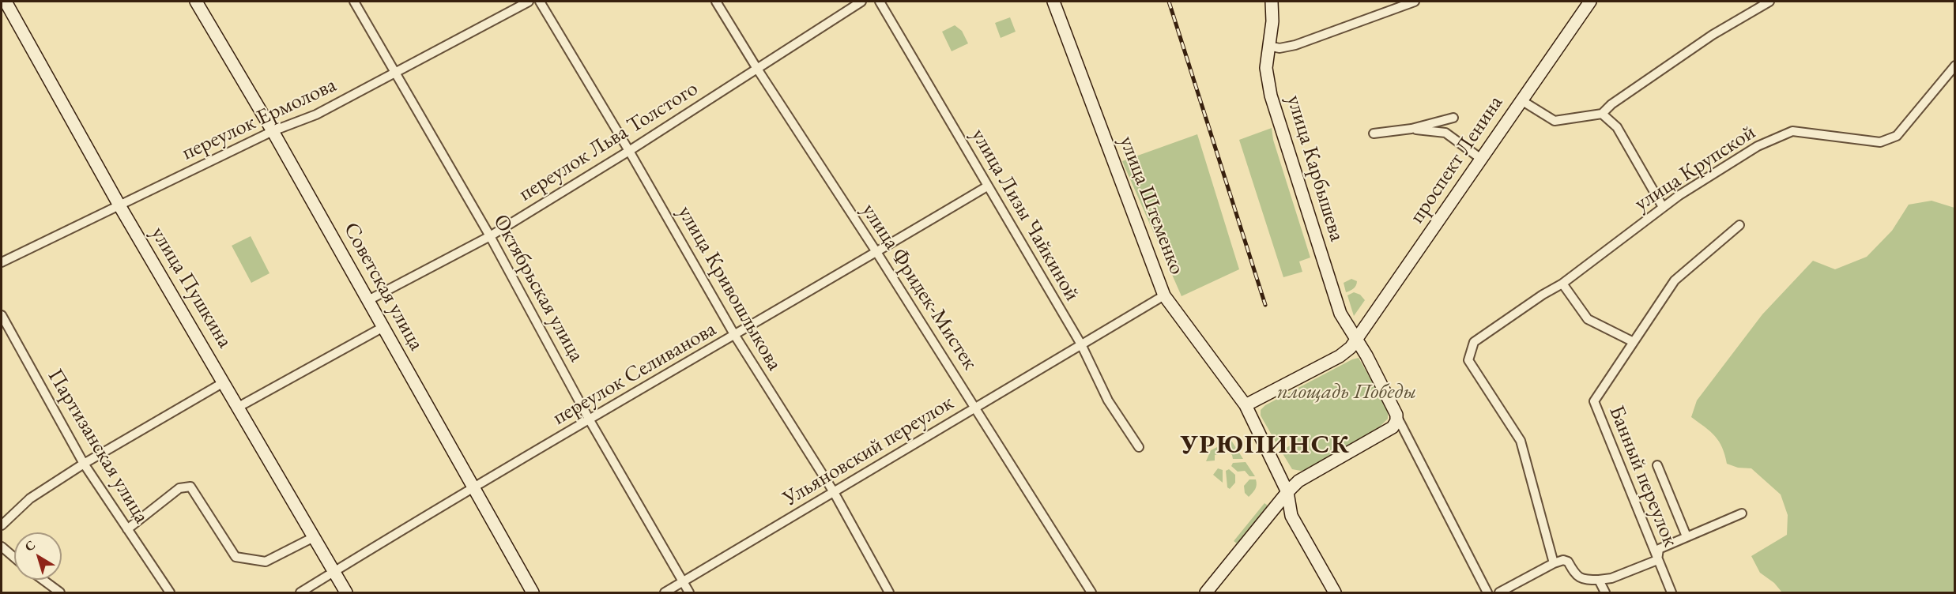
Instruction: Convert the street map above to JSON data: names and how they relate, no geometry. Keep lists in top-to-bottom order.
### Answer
{
  "streets": {
    "main road": [
      "проспект Ленина",
      "улица Карбышева",
      "улица Штеменко",
      "Советская улица",
      "улица Пушкина"
    ],
    "street": [
      "переулок Ермолова",
      "переулок Льва Толстого",
      "улица Крупской",
      "улица Лизы Чайкиной",
      "улица Фридек-Мистек",
      "Октябрьская улица",
      "улица Кривошлыкова",
      "переулок Селиванова",
      "Партизанская улица",
      "Ульяновский переулок",
      "Банный переулок"
    ]
  },
  "crossings": [
    ["переулок Ермолова", "Советская улица"],
    ["переулок Ермолова", "улица Пушкина"],
    ["переулок Ермолова", "Октябрьская улица"],
    ["переулок Льва Толстого", "Советская улица"],
    ["переулок Льва Толстого", "улица Фридек-Мистек"],
    ["переулок Льва Толстого", "Октябрьская улица"],
    ["переулок Льва Толстого", "улица Кривошлыкова"],
    ["проспект Ленина", "улица Карбышева"],
    ["улица Штеменко", "Ульяновский переулок"],
    ["улица Лизы Чайкиной", "переулок Селиванова"],
    ["улица Лизы Чайкиной", "Ульяновский переулок"],
    ["Советская улица", "переулок Селиванова"],
    ["улица Фридек-Мистек", "переулок Селиванова"],
    ["улица Фридек-Мистек", "Ульяновский переулок"],
    ["улица Пушкина", "переулок Селиванова"],
    ["Октябрьская улица", "переулок Селиванова"],
    ["Октябрьская улица", "Ульяновский переулок"],
    ["улица Кривошлыкова", "переулок Селиванова"],
    ["улица Кривошлыкова", "Ульяновский переулок"]
  ],
  "districts": ["УРЮПИНСК"],
  "parks": ["площадь Победы"],
  "north": "top left"
}
